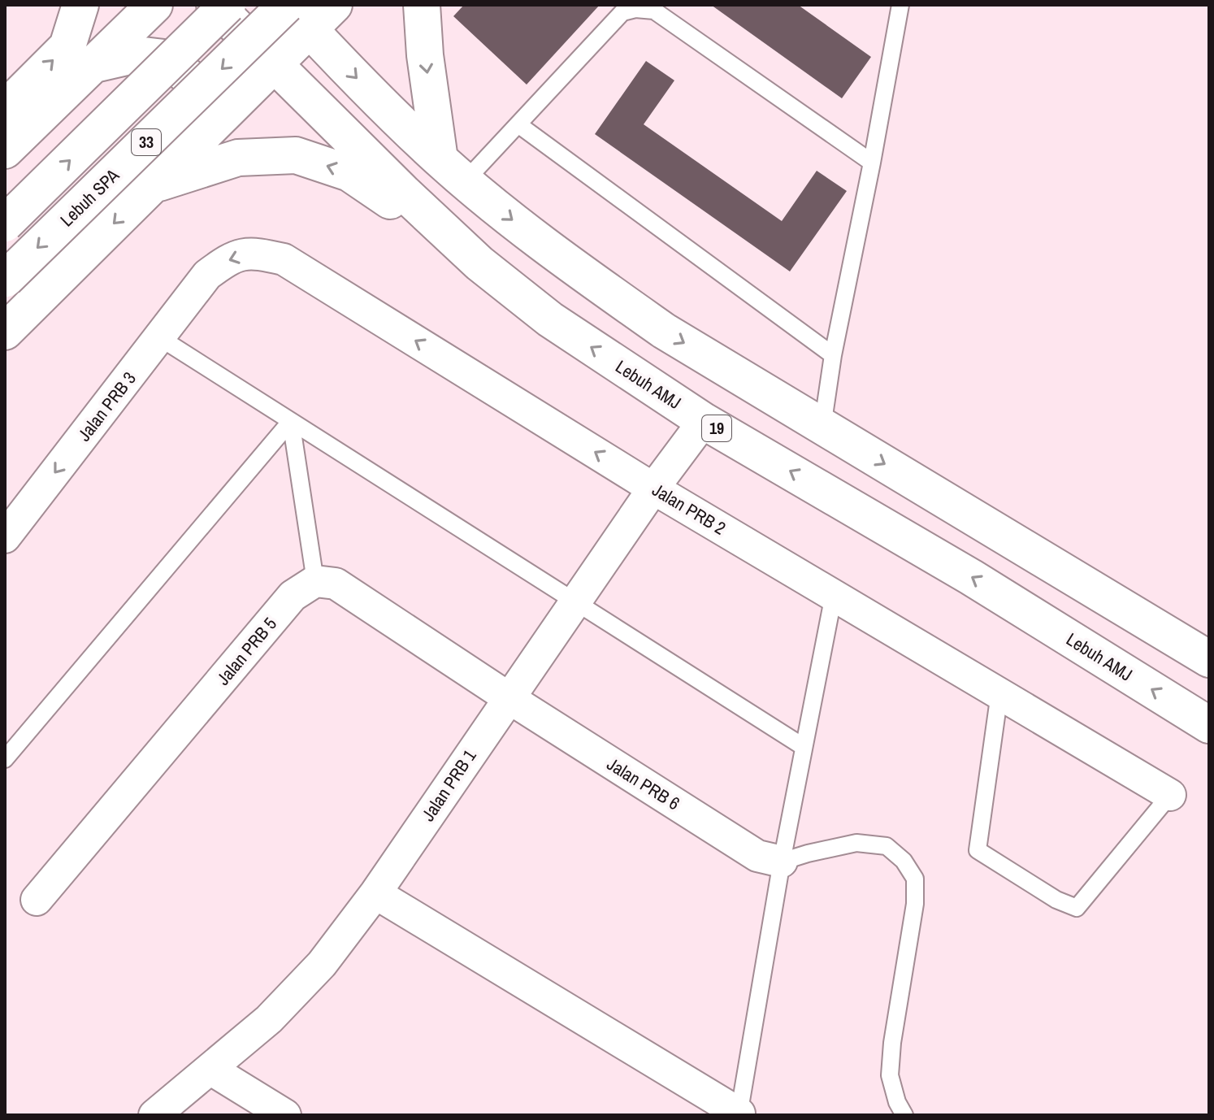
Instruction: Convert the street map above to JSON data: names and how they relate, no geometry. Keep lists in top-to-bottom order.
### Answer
{
  "streets": {
    "highway": [
      "33",
      "Lebuh SPA",
      "Lebuh AMJ",
      "19"
    ],
    "street": [
      "Jalan PRB 3",
      "Jalan PRB 2",
      "Jalan PRB 5",
      "Jalan PRB 6",
      "Jalan PRB 1"
    ]
  },
  "crossings": [
    ["33", "Lebuh SPA"],
    ["33", "Lebuh AMJ"],
    ["Lebuh AMJ", "Jalan PRB 1"],
    ["Jalan PRB 3", "Jalan PRB 2"],
    ["Jalan PRB 2", "Jalan PRB 1"],
    ["Jalan PRB 6", "Jalan PRB 1"]
  ],
  "one_way": ["Jalan PRB 3"]
}
